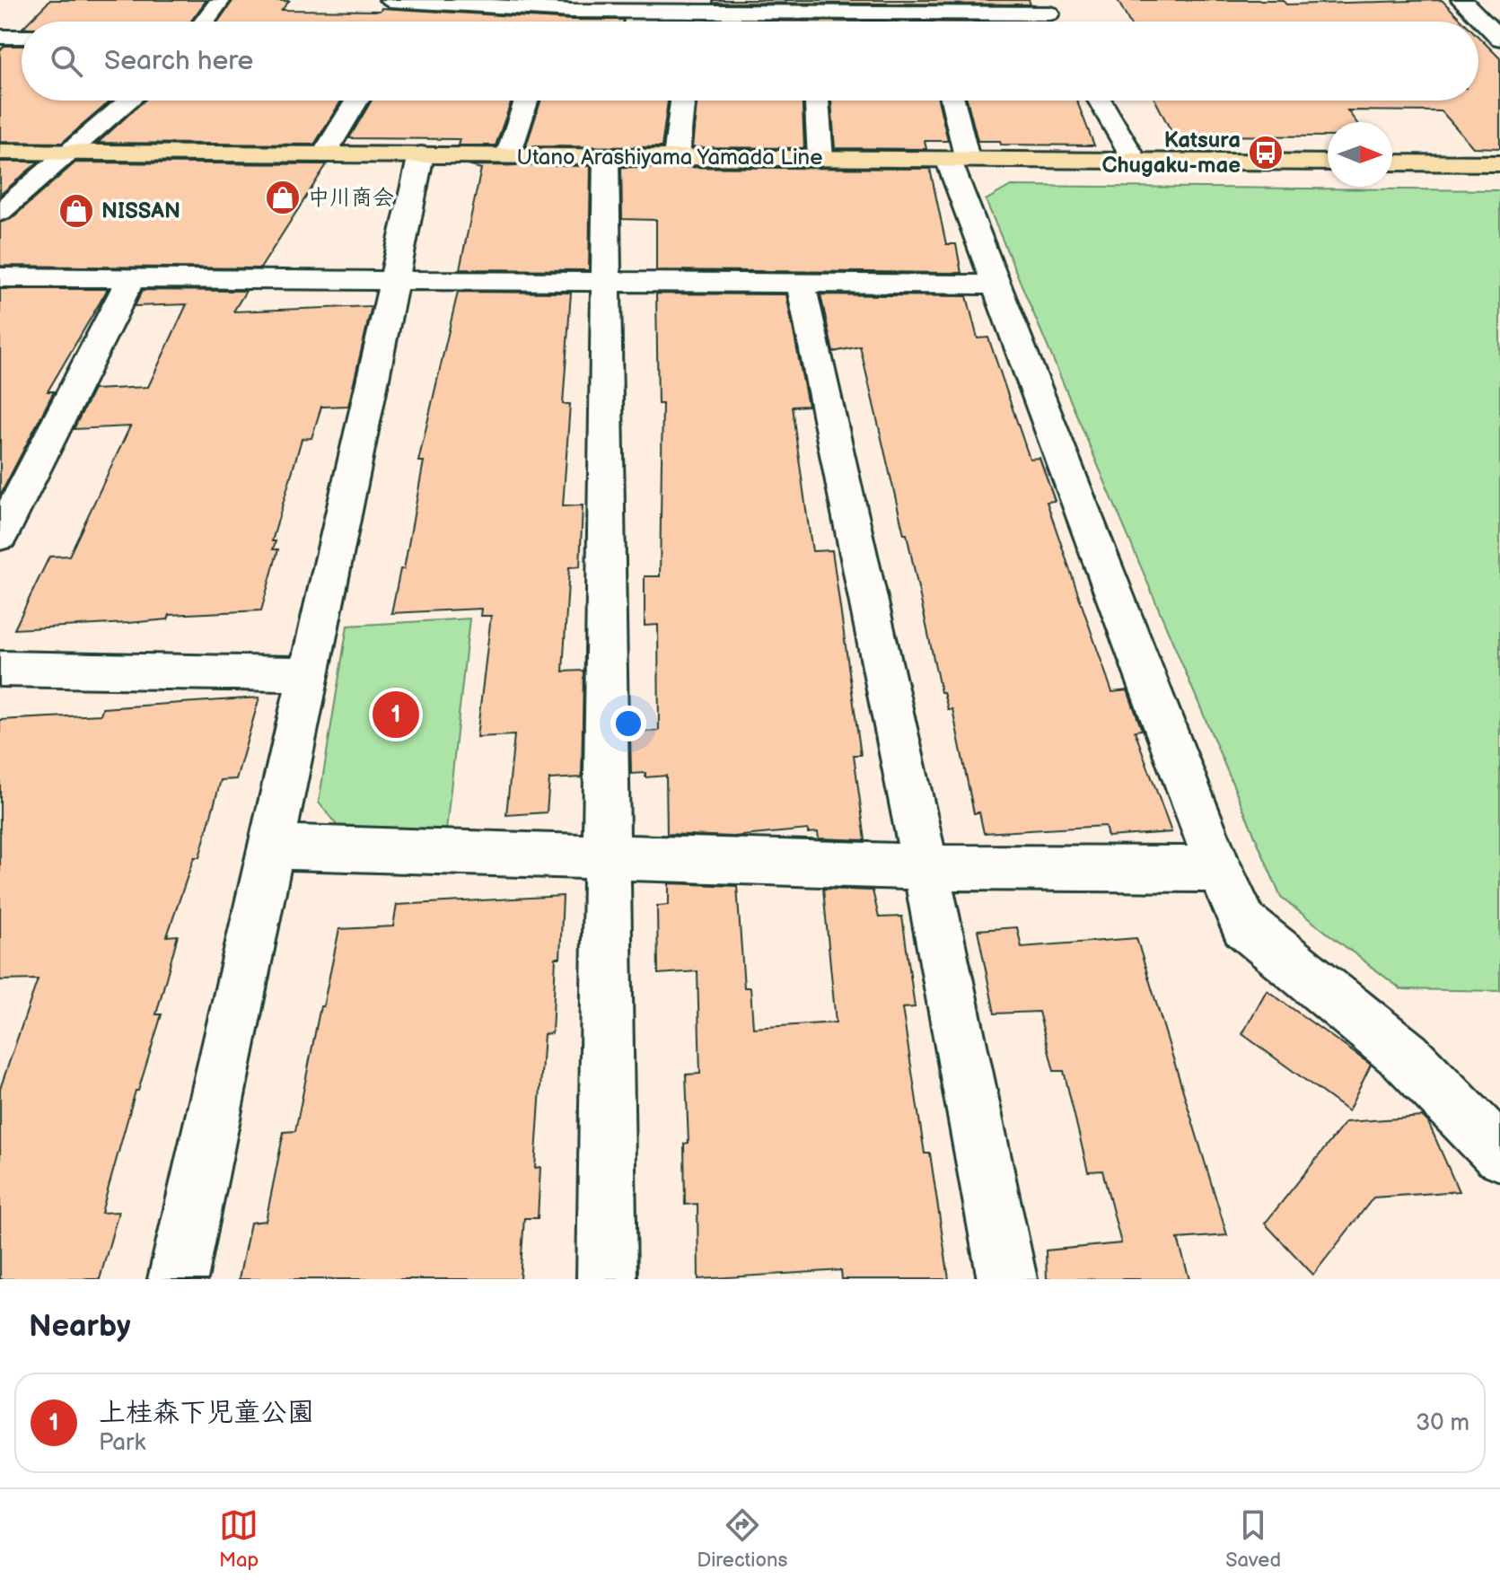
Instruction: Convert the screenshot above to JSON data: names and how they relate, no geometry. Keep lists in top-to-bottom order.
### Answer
{
  "streets": {
    "main road": ["Utano Arashiyama Yamada Line"]
  },
  "places": {
    "bus stop": ["Katsura Chugaku-mae"],
    "shop": ["中川商会", "NISSAN"]
  },
  "north": "right",
  "page": {
    "search": "Search here",
    "pins": "1",
    "heading": "Nearby",
    "list": [
      {
        "mark": "1",
        "name": "上桂森下児童公園",
        "note": "Park",
        "value": "30 m"
      }
    ],
    "nav": ["Map", "Directions", "Saved"]
  }
}
